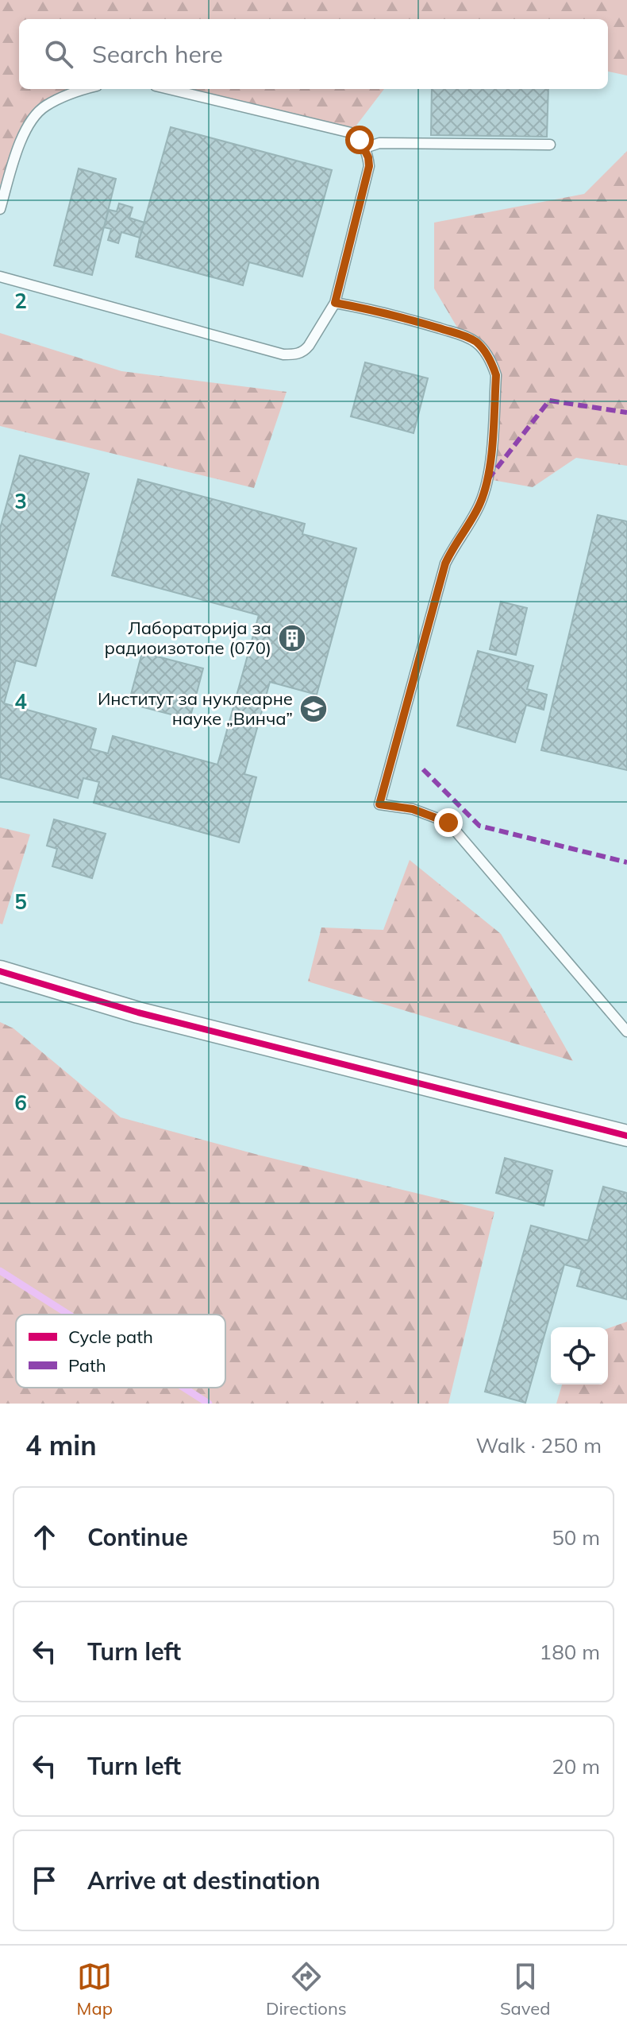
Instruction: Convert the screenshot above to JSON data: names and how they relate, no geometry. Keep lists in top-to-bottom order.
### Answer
{
  "places": {
    "building": ["Лабораторија за радиоизотопе (070)"],
    "school or university": ["Институт за нуклеарне науке „Винча”"]
  },
  "legend": ["Cycle path", "Path"],
  "page": {
    "search": "Search here",
    "heading": ["4 min", "Walk · 250 m"],
    "list": [
      ["Continue", "50 m"],
      ["Turn left", "180 m"],
      ["Turn left", "20 m"],
      "Arrive at destination"
    ],
    "nav": ["Map", "Directions", "Saved"]
  },
  "grid": {
    "rows": [
      "2",
      "3",
      "4",
      "5",
      "6"
    ]
  }
}
